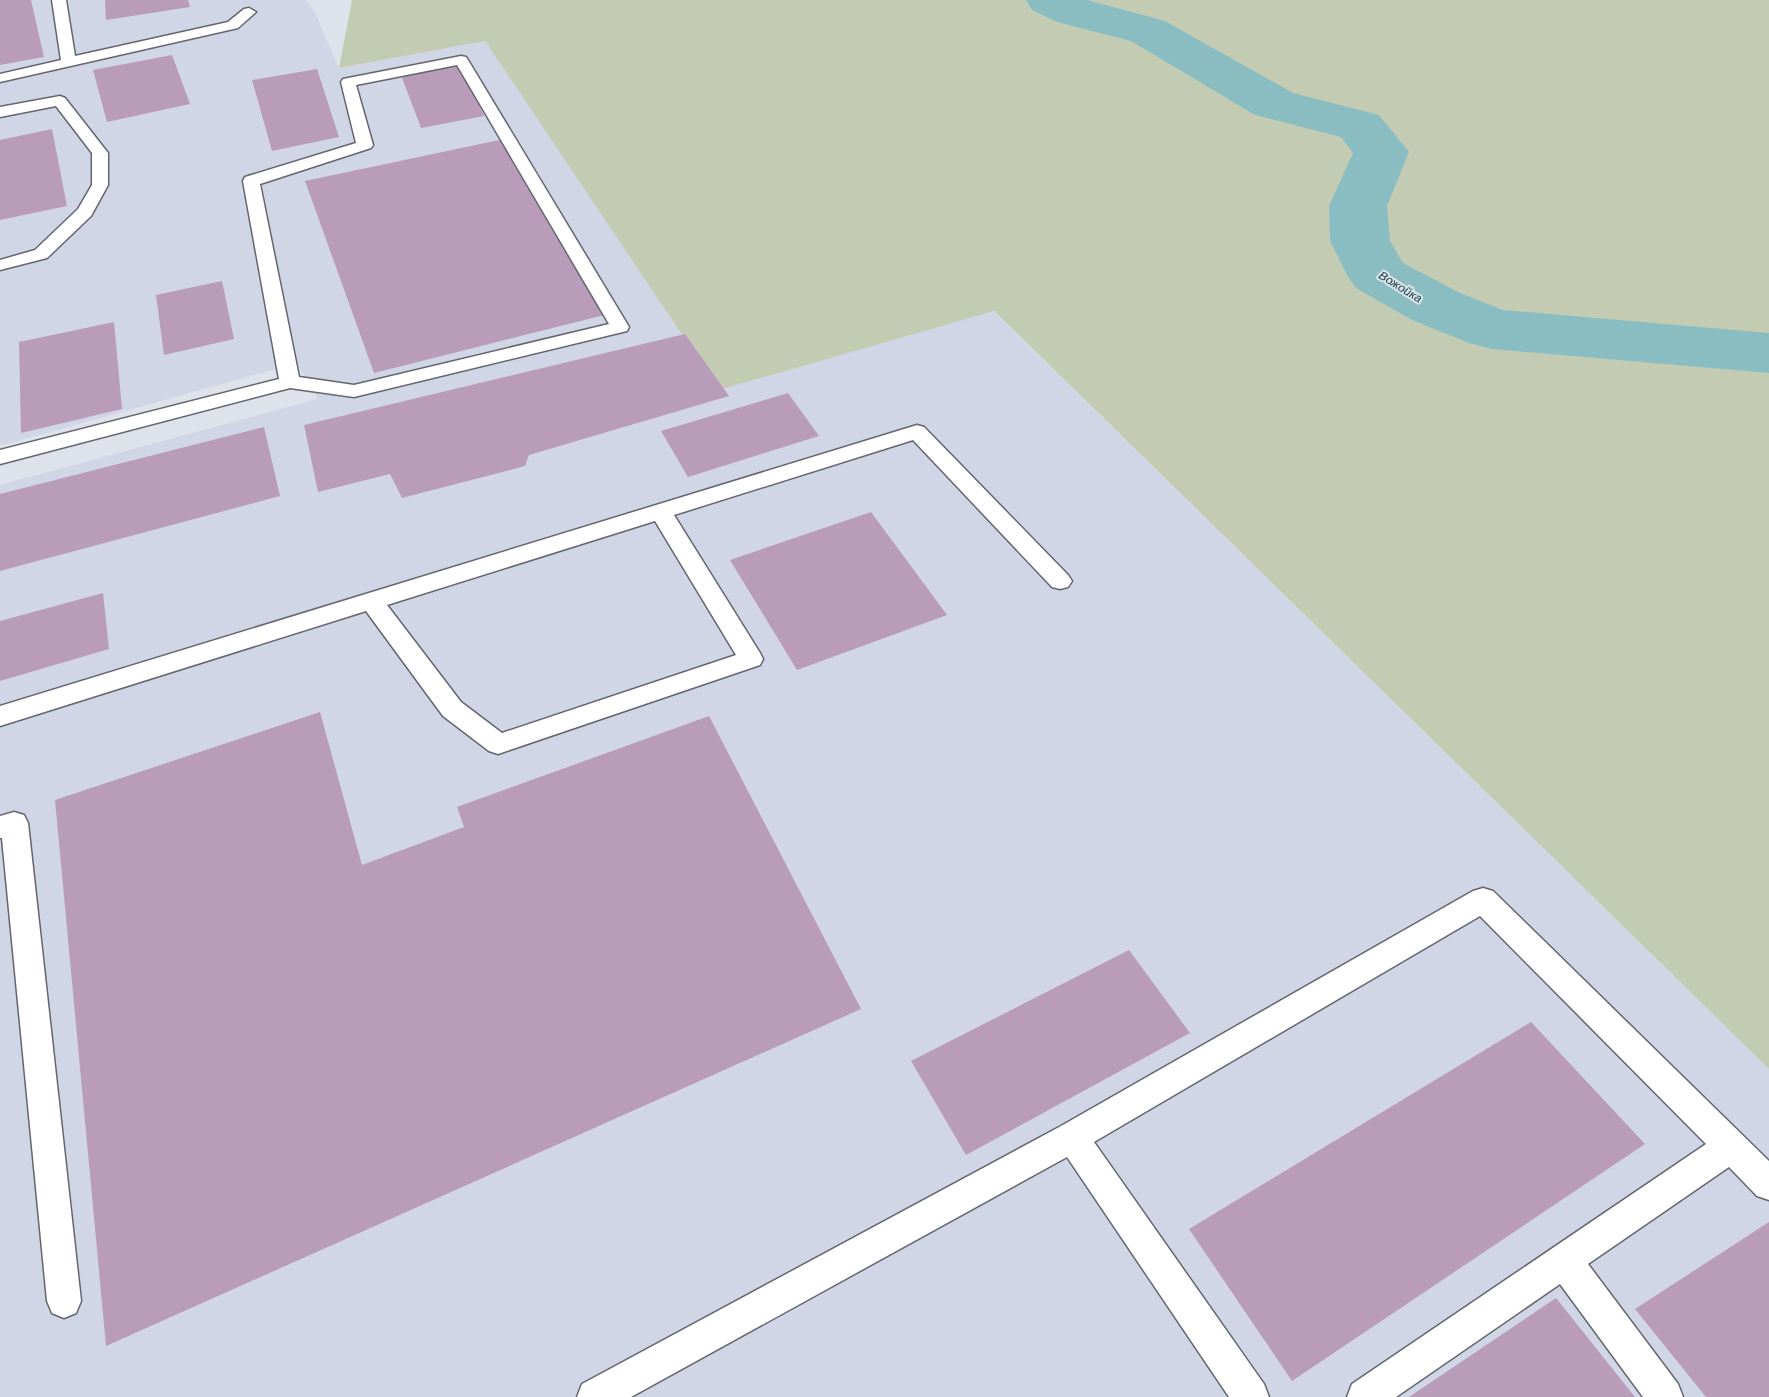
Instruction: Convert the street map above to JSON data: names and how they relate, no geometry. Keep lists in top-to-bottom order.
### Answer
{
  "water": ["Вожойка"]
}
